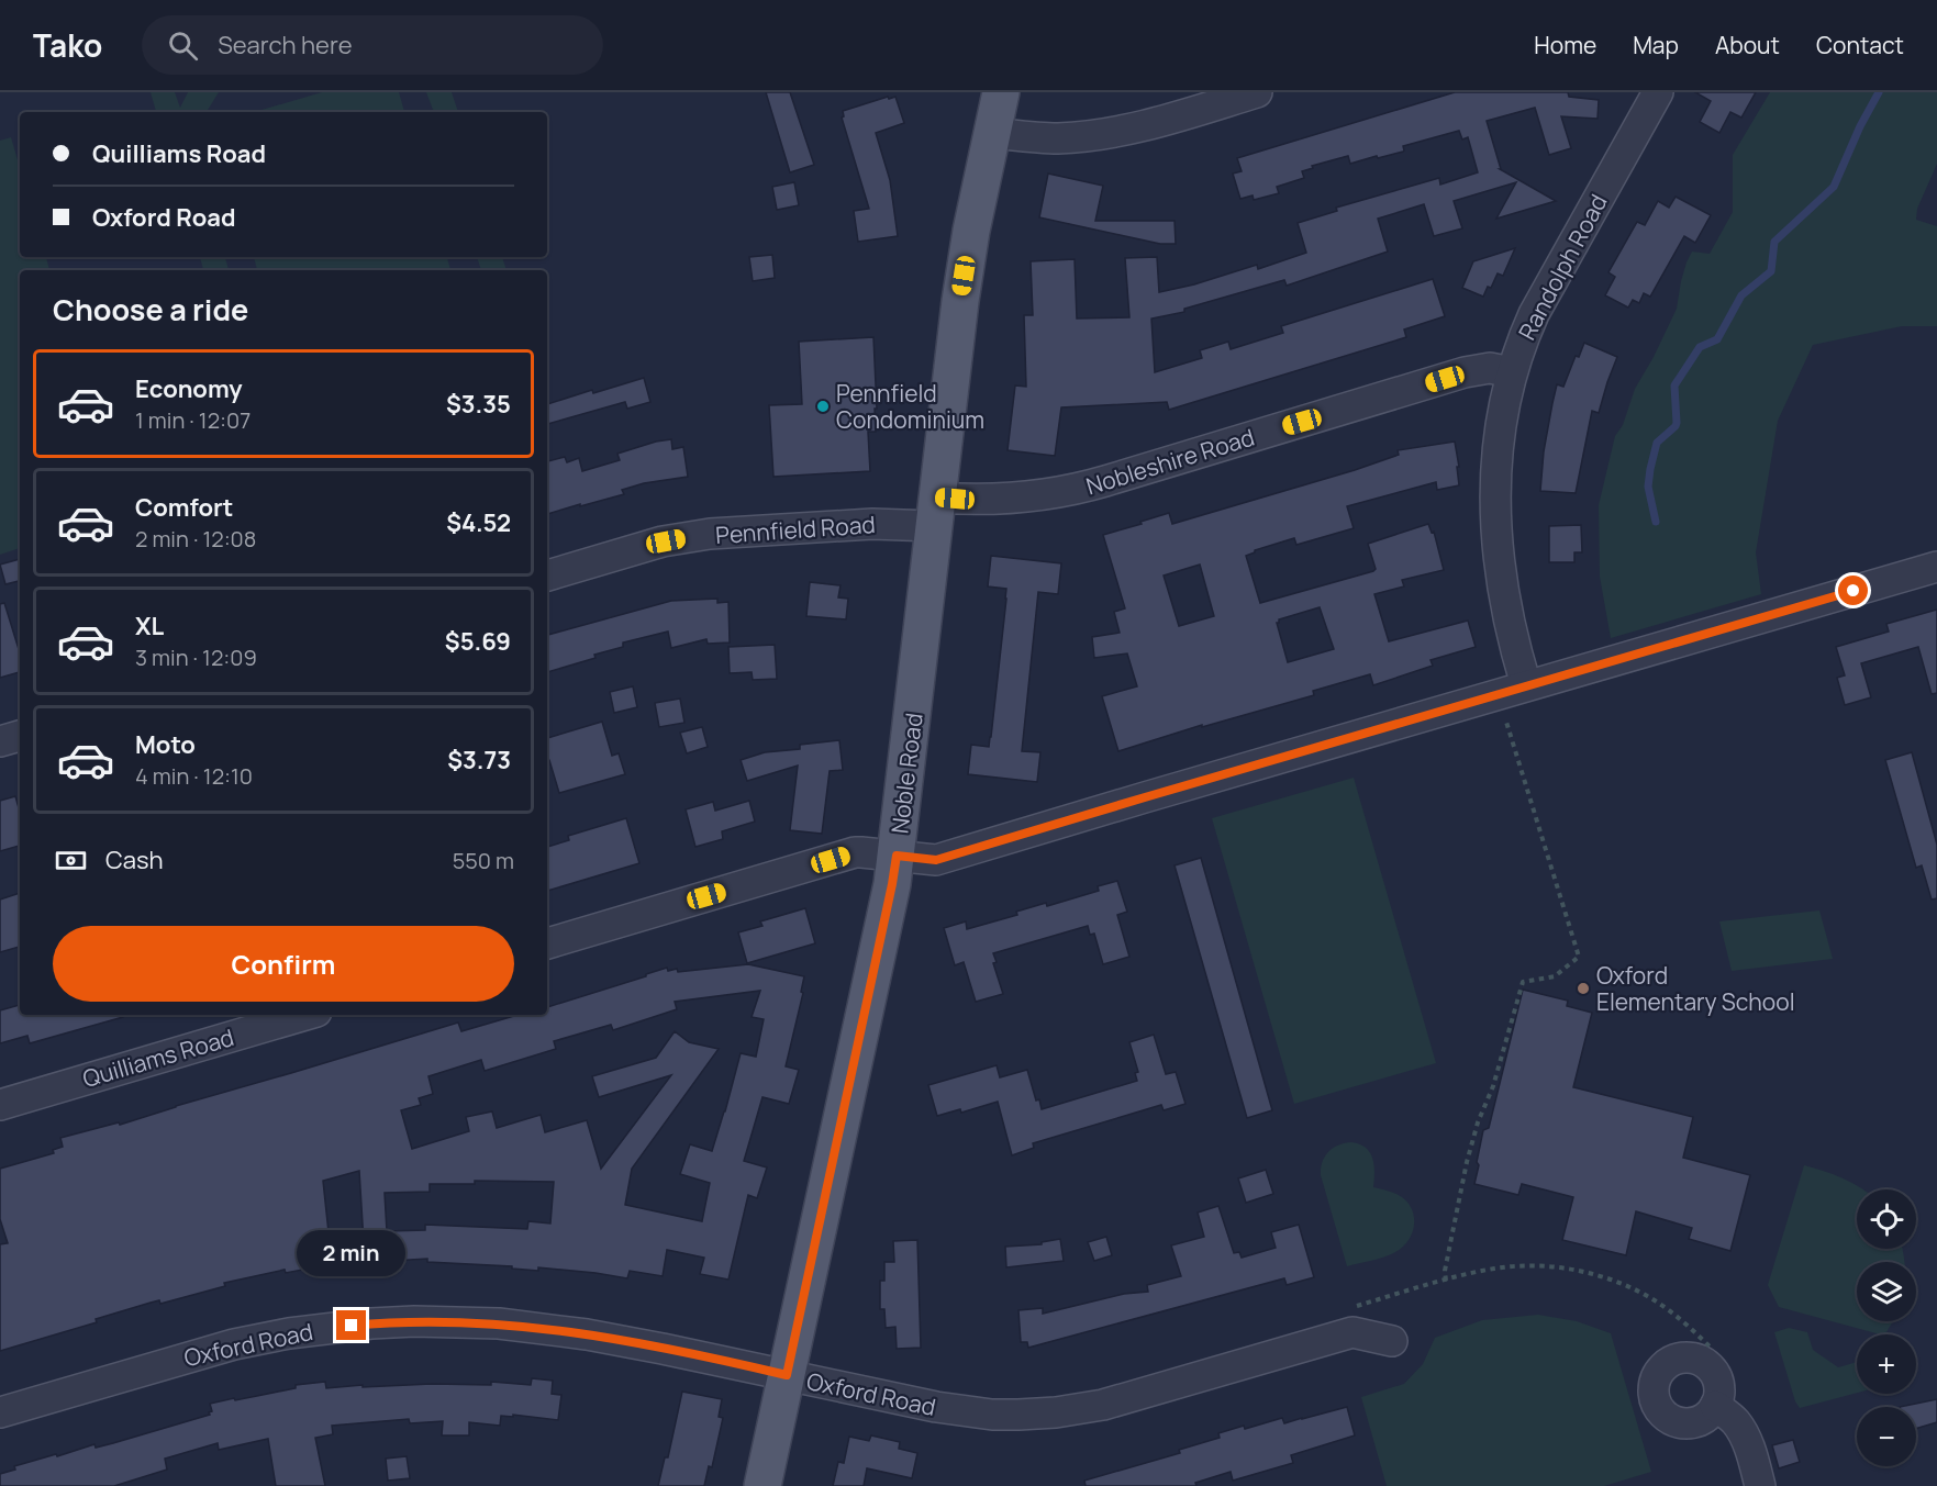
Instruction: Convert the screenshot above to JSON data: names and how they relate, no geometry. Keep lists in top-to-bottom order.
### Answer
{
  "streets": {
    "main road": ["Noble Road"],
    "street": [
      "Randolph Road",
      "Nobleshire Road",
      "Pennfield Road",
      "Quilliams Road",
      "Oxford Road"
    ]
  },
  "crossings": [
    ["Randolph Road", "Nobleshire Road"],
    ["Nobleshire Road", "Pennfield Road"],
    ["Nobleshire Road", "Noble Road"],
    ["Pennfield Road", "Noble Road"],
    ["Noble Road", "Oxford Road"]
  ],
  "places": ["Pennfield Condominium", "Oxford Elementary School"],
  "page": {
    "header": "Tako",
    "search": "Search here",
    "nav": [
      "Home",
      "Map",
      "About",
      "Contact"
    ],
    "banner": ["Quilliams Road", "Oxford Road"],
    "heading": "Choose a ride",
    "list": [
      {
        "name": "Economy",
        "note": "1 min · 12:07",
        "value": "$3.35"
      },
      {
        "name": "Comfort",
        "note": "2 min · 12:08",
        "value": "$4.52"
      },
      {
        "name": "XL",
        "note": "3 min · 12:09",
        "value": "$5.69"
      },
      {
        "name": "Moto",
        "note": "4 min · 12:10",
        "value": "$3.73"
      }
    ],
    "pay": ["Cash", "550 m"],
    "buttons": "Confirm",
    "map_buttons": ["+", "−"],
    "bubble": "2 min"
  }
}
